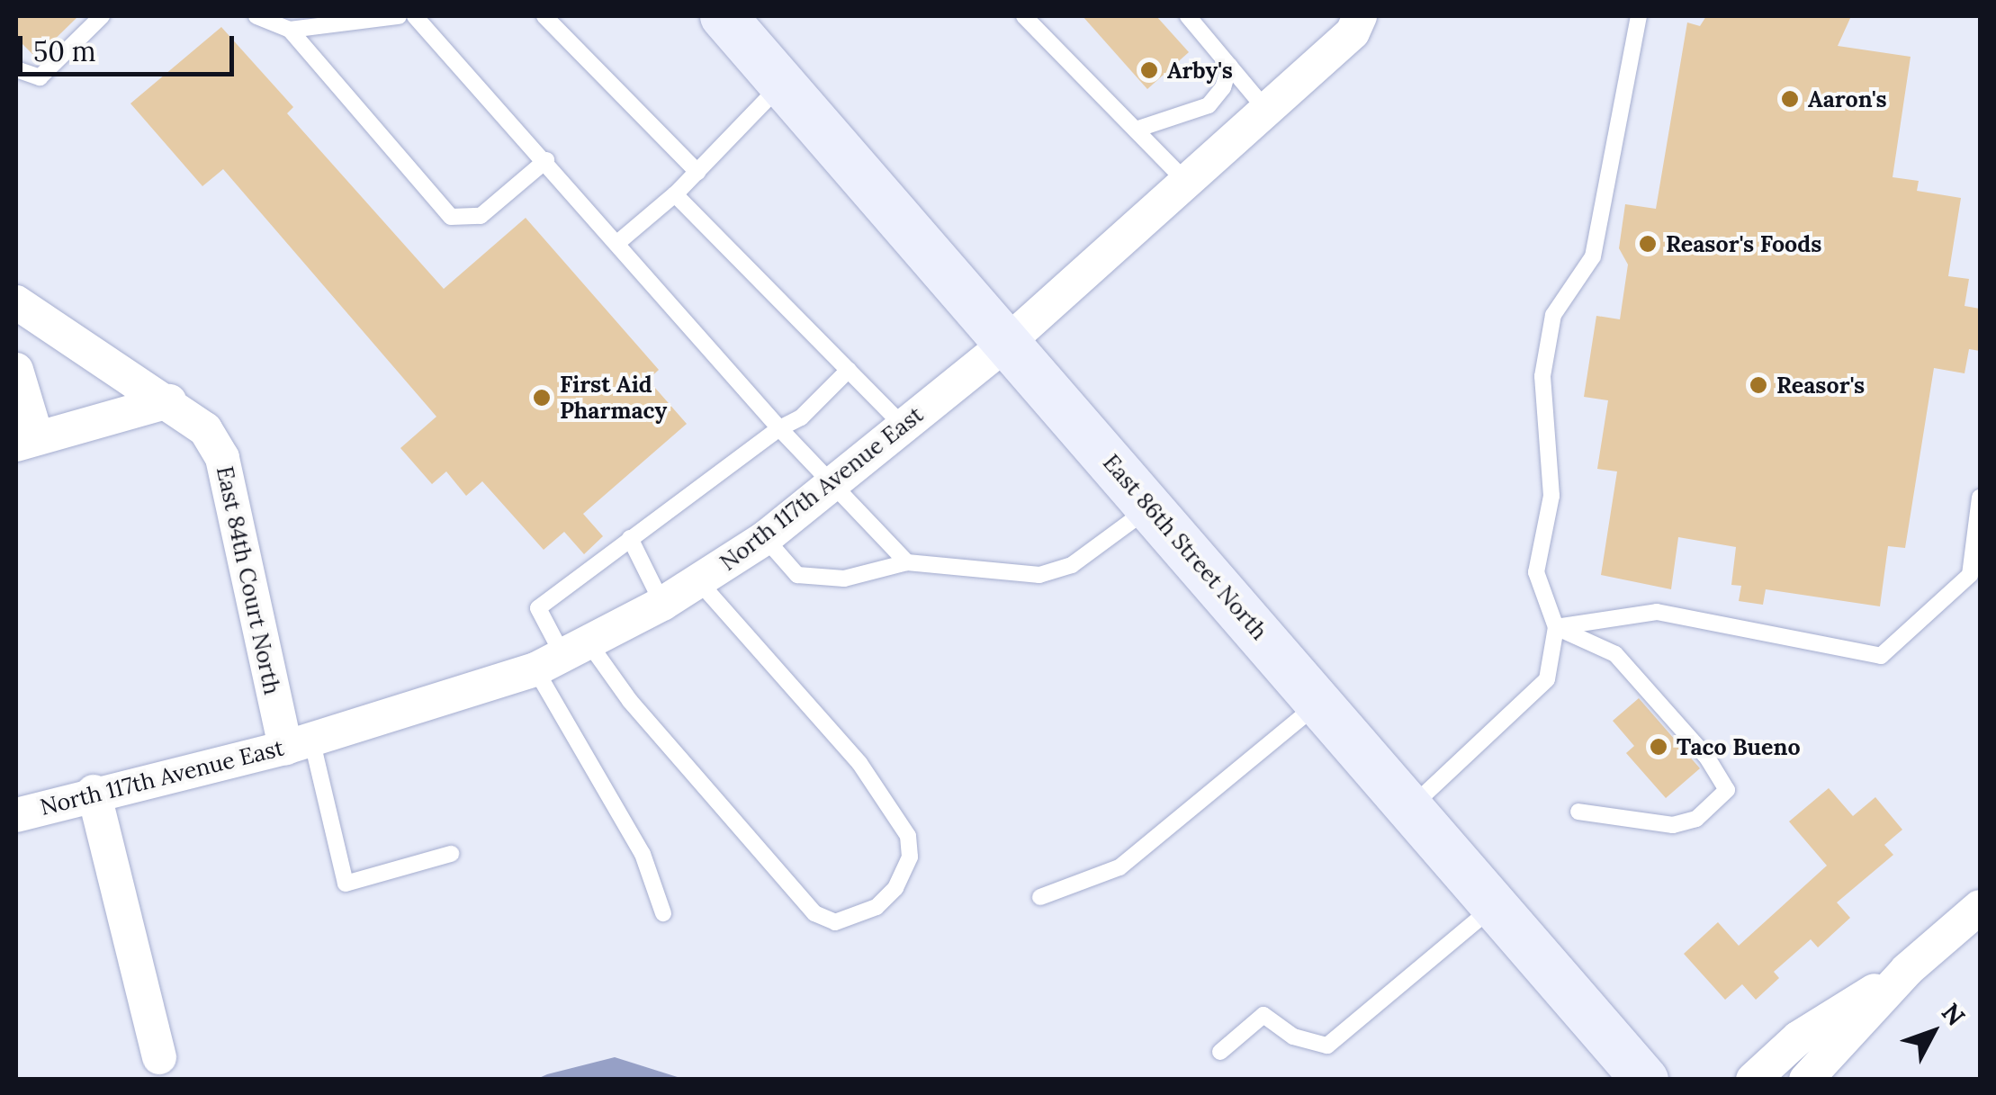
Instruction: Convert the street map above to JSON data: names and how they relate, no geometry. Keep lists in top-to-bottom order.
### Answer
{
  "streets": {
    "main road": ["East 86th Street North"],
    "street": ["North 117th Avenue East", "East 84th Court North"]
  },
  "crossings": [
    ["North 117th Avenue East", "East 86th Street North"],
    ["North 117th Avenue East", "East 84th Court North"]
  ],
  "places": [
    "Arby's",
    "Aaron's",
    "Reasor's Foods",
    "Reasor's",
    "First Aid Pharmacy",
    "Taco Bueno"
  ],
  "scale_bar": "50 m",
  "north": "top right"
}
